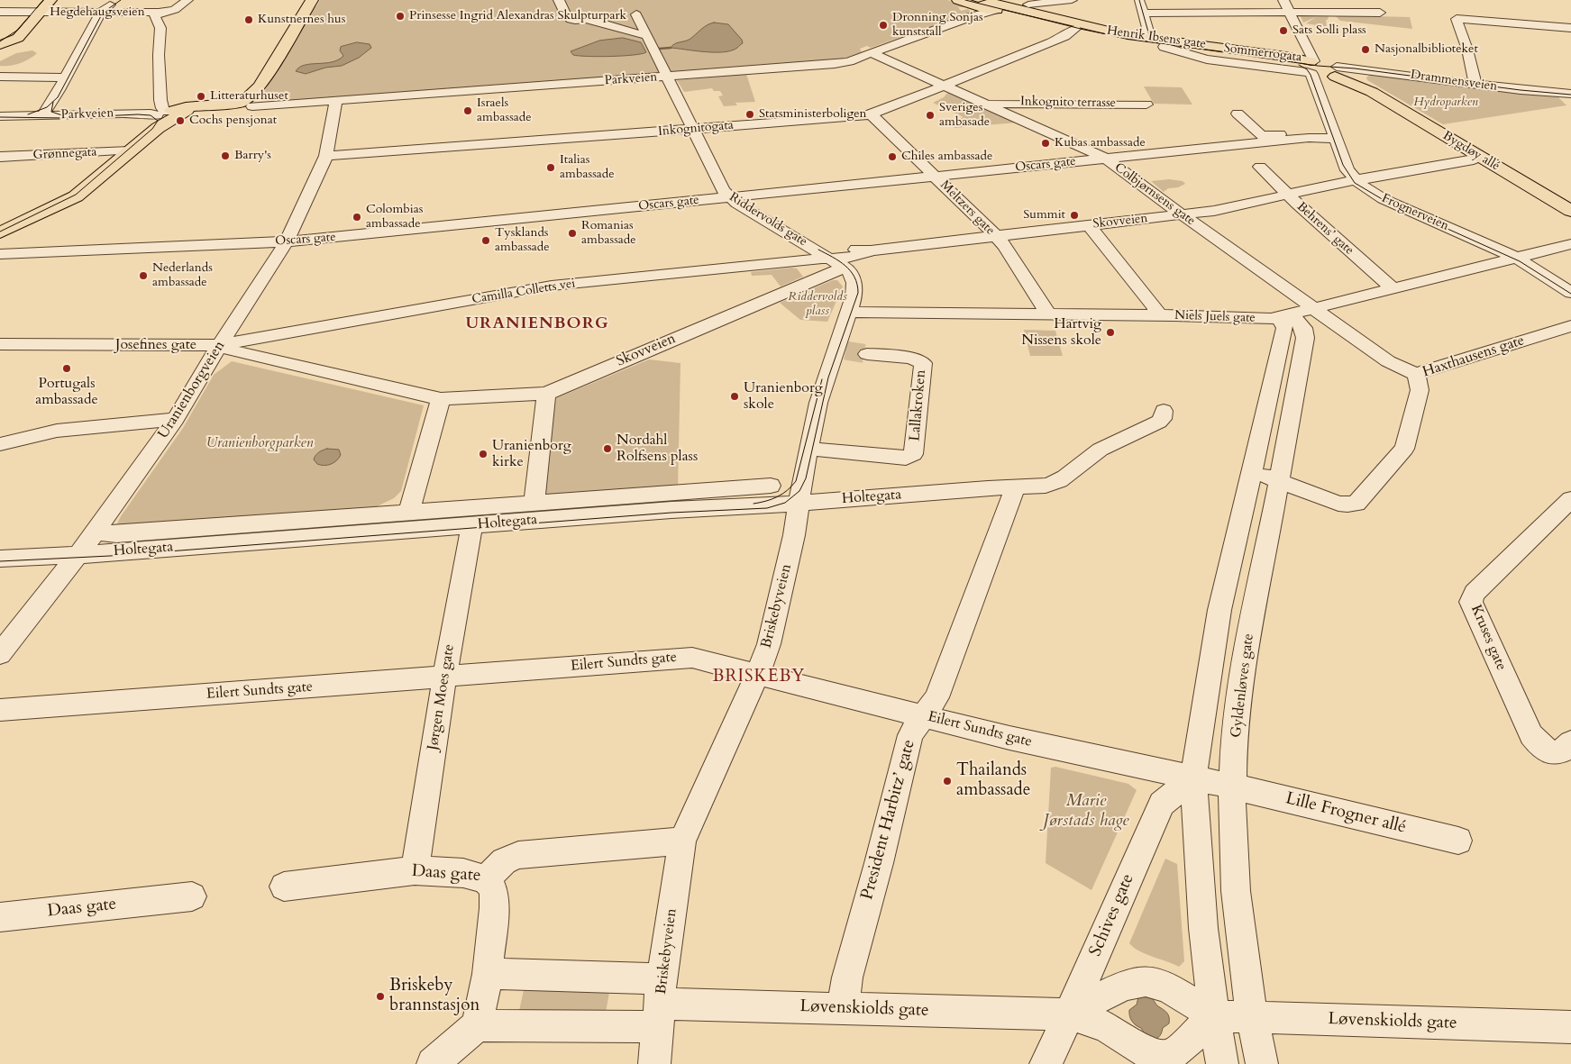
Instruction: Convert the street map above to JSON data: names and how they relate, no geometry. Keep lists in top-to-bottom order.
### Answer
{
  "streets": {
    "main road": ["Henrik Ibsens gate", "Parkveien", "Bygdøy allé"],
    "street": [
      "Hegdehaugsveien",
      "Drammensveien",
      "Inkognito terrasse",
      "Inkognitogata",
      "Grønnegata",
      "Oscars gate",
      "Colbjørnsens gate",
      "Meltzers gate",
      "Frognerveien",
      "Riddervolds gate",
      "Skovveien",
      "Behrens’ gate",
      "Camilla Colletts vei",
      "Niels Juels gate",
      "Josefines gate",
      "Haxthausens gate",
      "Uranienborgveien",
      "Lallakroken",
      "Holtegata",
      "Briskebyveien",
      "Kruses gate",
      "Eilert Sundts gate",
      "Gyldenløves gate",
      "Jørgen Moes gate",
      "Lille Frogner allé",
      "President Harbitz’ gate",
      "Daas gate",
      "Schives gate",
      "Løvenskiolds gate"
    ]
  },
  "crossings": [
    ["Hegdehaugsveien", "Parkveien"],
    ["Henrik Ibsens gate", "Parkveien"],
    ["Henrik Ibsens gate", "Inkognitogata"],
    ["Henrik Ibsens gate", "Bygdøy allé"],
    ["Henrik Ibsens gate", "Frognerveien"],
    ["Parkveien", "Colbjørnsens gate"],
    ["Parkveien", "Riddervolds gate"],
    ["Parkveien", "Uranienborgveien"],
    ["Drammensveien", "Bygdøy allé"],
    ["Inkognito terrasse", "Colbjørnsens gate"],
    ["Inkognitogata", "Colbjørnsens gate"],
    ["Inkognitogata", "Meltzers gate"],
    ["Inkognitogata", "Riddervolds gate"],
    ["Inkognitogata", "Uranienborgveien"],
    ["Bygdøy allé", "Frognerveien"],
    ["Oscars gate", "Colbjørnsens gate"],
    ["Oscars gate", "Meltzers gate"],
    ["Oscars gate", "Frognerveien"],
    ["Oscars gate", "Riddervolds gate"],
    ["Oscars gate", "Uranienborgveien"],
    ["Colbjørnsens gate", "Skovveien"],
    ["Colbjørnsens gate", "Niels Juels gate"],
    ["Colbjørnsens gate", "Haxthausens gate"],
    ["Colbjørnsens gate", "Gyldenløves gate"],
    ["Meltzers gate", "Skovveien"],
    ["Meltzers gate", "Niels Juels gate"],
    ["Frognerveien", "Skovveien"],
    ["Frognerveien", "Niels Juels gate"],
    ["Riddervolds gate", "Skovveien"],
    ["Riddervolds gate", "Camilla Colletts vei"],
    ["Riddervolds gate", "Briskebyveien"],
    ["Skovveien", "Behrens’ gate"],
    ["Skovveien", "Camilla Colletts vei"],
    ["Skovveien", "Josefines gate"],
    ["Skovveien", "Holtegata"],
    ["Skovveien", "Briskebyveien"],
    ["Behrens’ gate", "Niels Juels gate"],
    ["Camilla Colletts vei", "Josefines gate"],
    ["Camilla Colletts vei", "Uranienborgveien"],
    ["Camilla Colletts vei", "Briskebyveien"],
    ["Niels Juels gate", "Briskebyveien"],
    ["Niels Juels gate", "Gyldenløves gate"],
    ["Josefines gate", "Uranienborgveien"],
    ["Haxthausens gate", "Gyldenløves gate"],
    ["Uranienborgveien", "Holtegata"],
    ["Lallakroken", "Briskebyveien"],
    ["Holtegata", "Briskebyveien"],
    ["Holtegata", "Jørgen Moes gate"],
    ["Holtegata", "President Harbitz’ gate"],
    ["Briskebyveien", "Eilert Sundts gate"],
    ["Briskebyveien", "Daas gate"],
    ["Briskebyveien", "Løvenskiolds gate"],
    ["Eilert Sundts gate", "Gyldenløves gate"],
    ["Eilert Sundts gate", "Jørgen Moes gate"],
    ["Eilert Sundts gate", "Lille Frogner allé"],
    ["Eilert Sundts gate", "President Harbitz’ gate"],
    ["Eilert Sundts gate", "Schives gate"],
    ["Gyldenløves gate", "Lille Frogner allé"],
    ["Gyldenløves gate", "Løvenskiolds gate"],
    ["Jørgen Moes gate", "Daas gate"],
    ["President Harbitz’ gate", "Løvenskiolds gate"],
    ["Schives gate", "Løvenskiolds gate"]
  ],
  "districts": ["URANIENBORG", "BRISKEBY"],
  "parks": [
    "Hydroparken",
    "Riddervolds plass",
    "Uranienborgparken",
    "Marie Jørstads hage"
  ],
  "places": [
    "Prinsesse Ingrid Alexandras Skulpturpark",
    "Kunstnernes hus",
    "Dronning Sonjas kunststall",
    "Sats Solli plass",
    "Nasjonalbiblioteket",
    "Litteraturhuset",
    "Israels ambassade",
    "Statsministerboligen",
    "Sveriges ambasade",
    "Cochs pensjonat",
    "Kubas ambassade",
    "Barry's",
    "Chiles ambassade",
    "Italias ambassade",
    "Summit",
    "Colombias ambassade",
    "Romanias ambassade",
    "Tysklands ambassade",
    "Nederlands ambassade",
    "Hartvig Nissens skole",
    "Portugals ambassade",
    "Uranienborg skole",
    "Nordahl Rolfsens plass",
    "Uranienborg kirke",
    "Thailands ambassade",
    "Briskeby brannstasjon"
  ]
}
